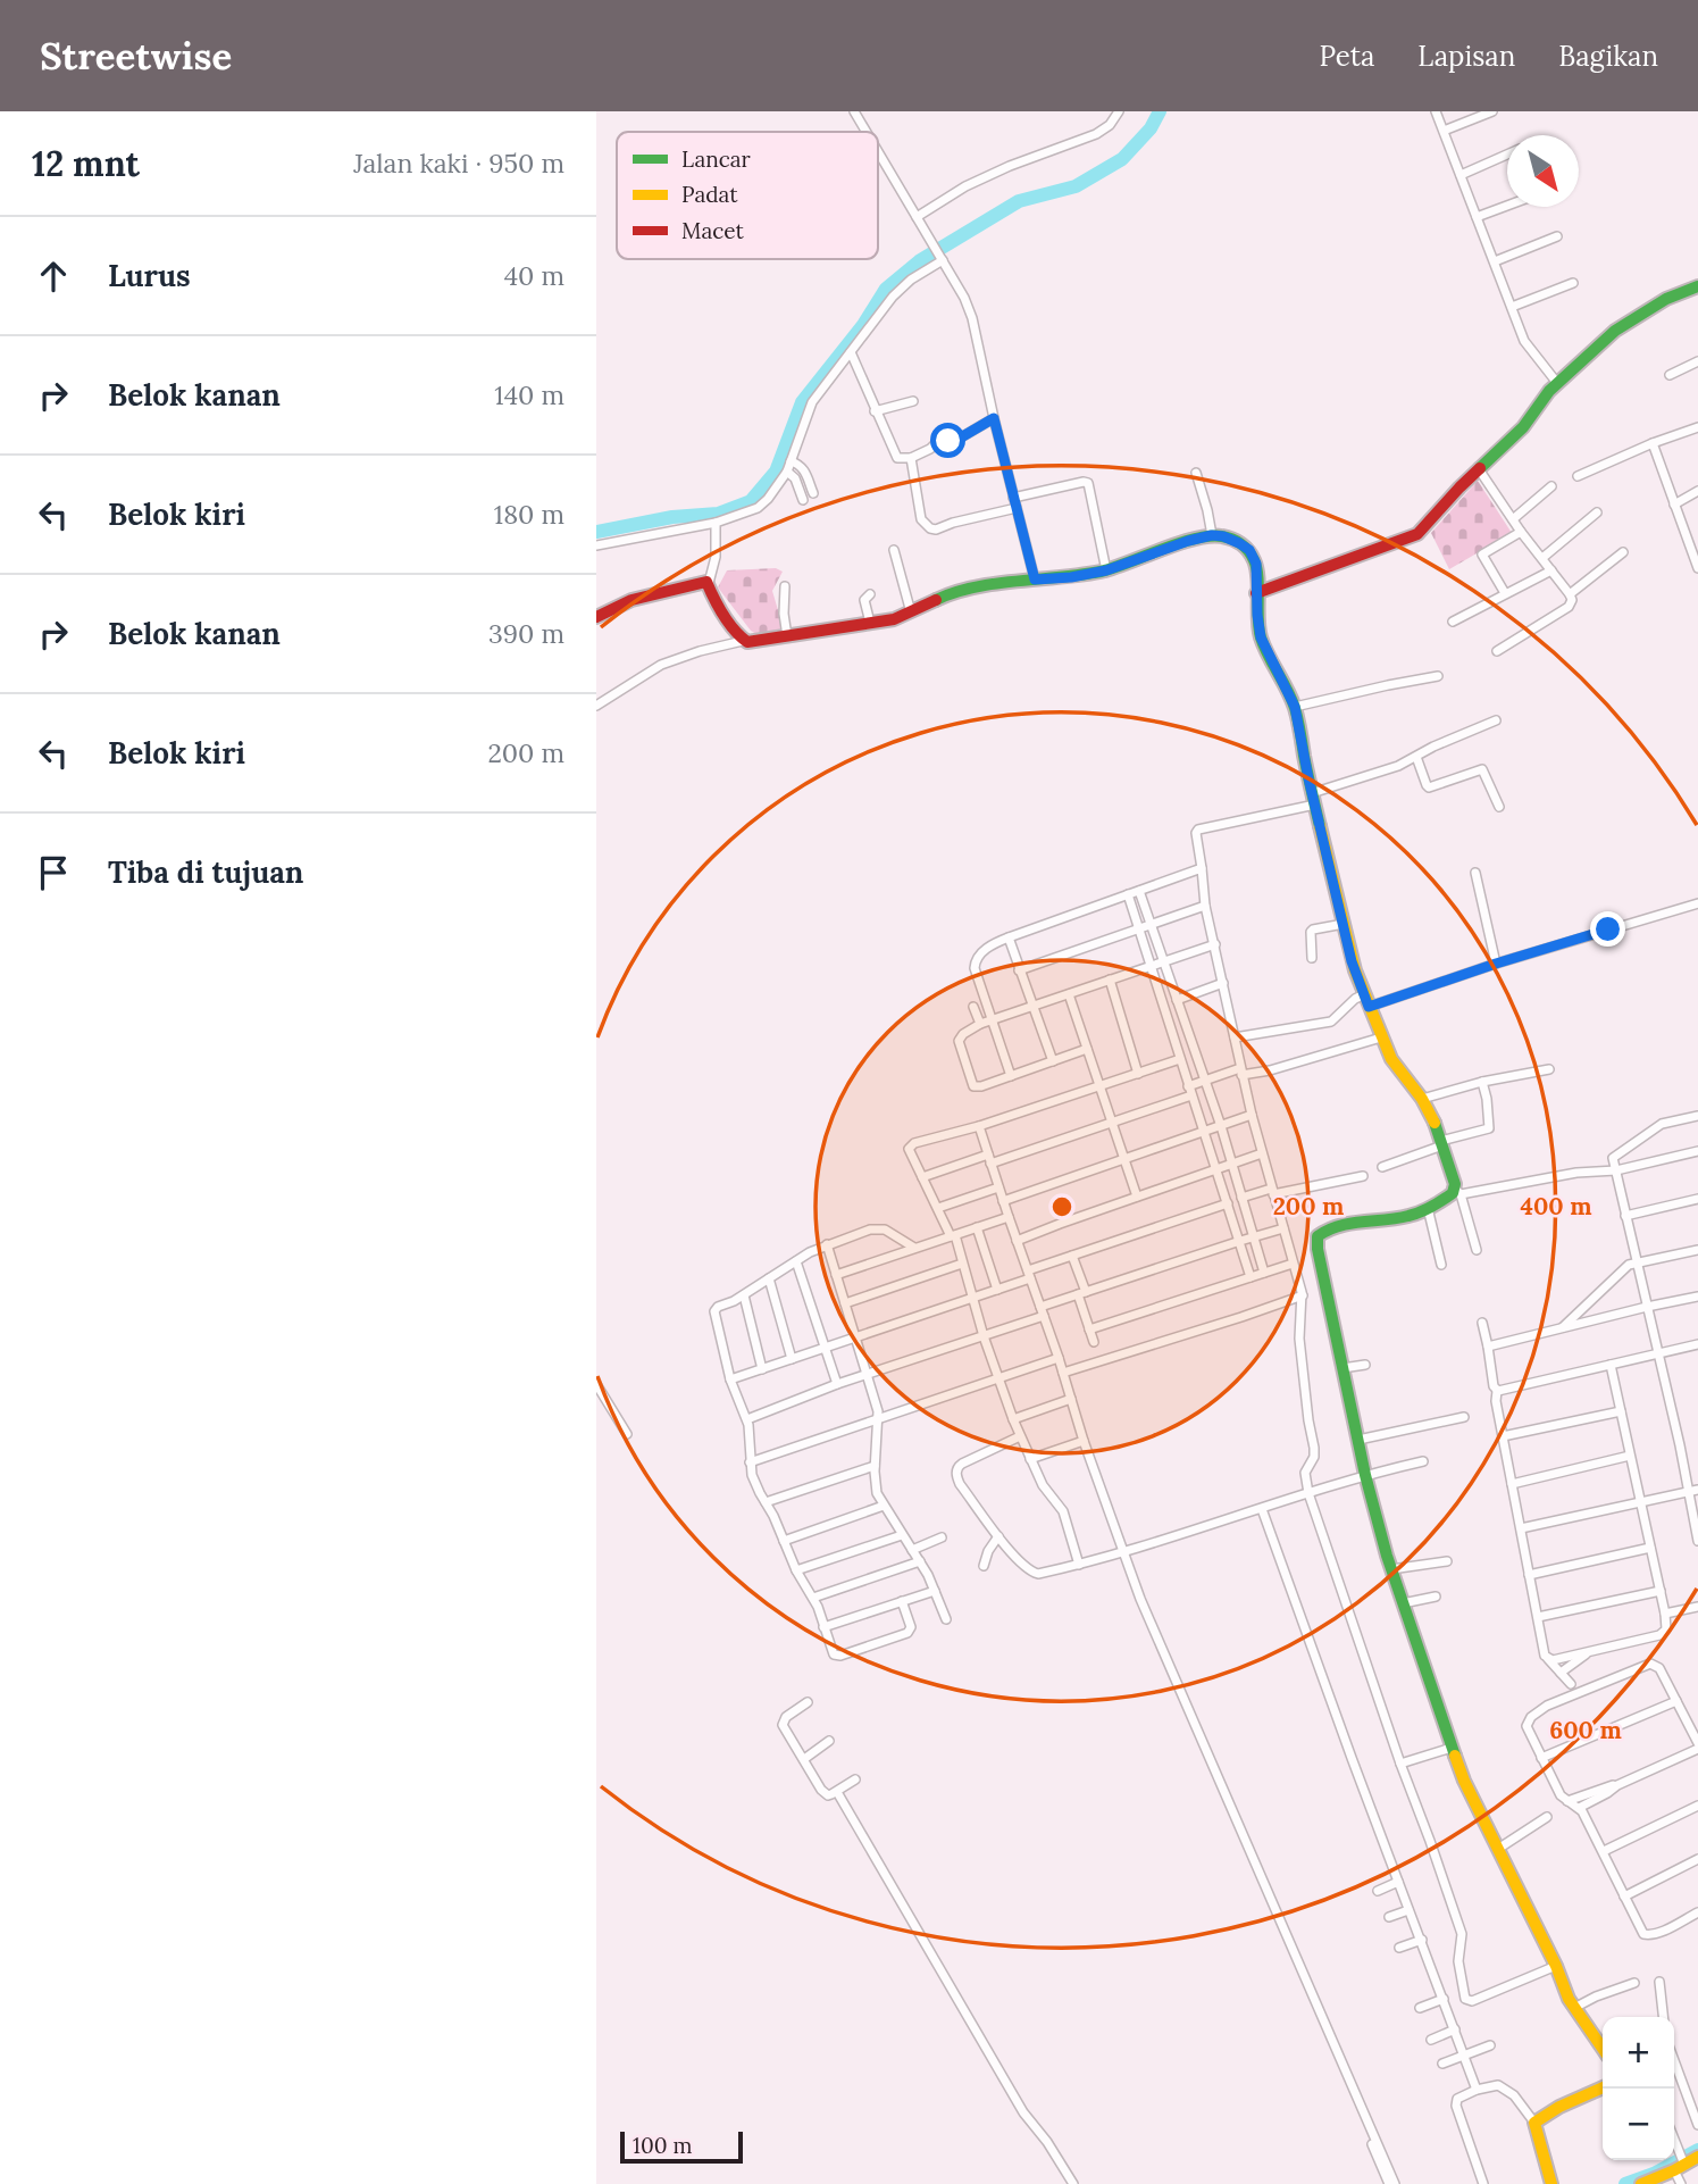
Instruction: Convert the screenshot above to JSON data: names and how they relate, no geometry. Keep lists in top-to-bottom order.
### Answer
{
  "legend": ["Lancar", "Padat", "Macet"],
  "scale_bar": "100 m",
  "north": "bottom right",
  "page": {
    "header": "Streetwise",
    "nav": ["Peta", "Lapisan", "Bagikan"],
    "heading": ["12 mnt", "Jalan kaki · 950 m"],
    "list": [
      ["Lurus", "40 m"],
      ["Belok kanan", "140 m"],
      ["Belok kiri", "180 m"],
      ["Belok kanan", "390 m"],
      ["Belok kiri", "200 m"],
      "Tiba di tujuan"
    ],
    "map_buttons": ["+", "−"],
    "scale": "100 m"
  },
  "rings": ["200 m", "400 m", "600 m"]
}
